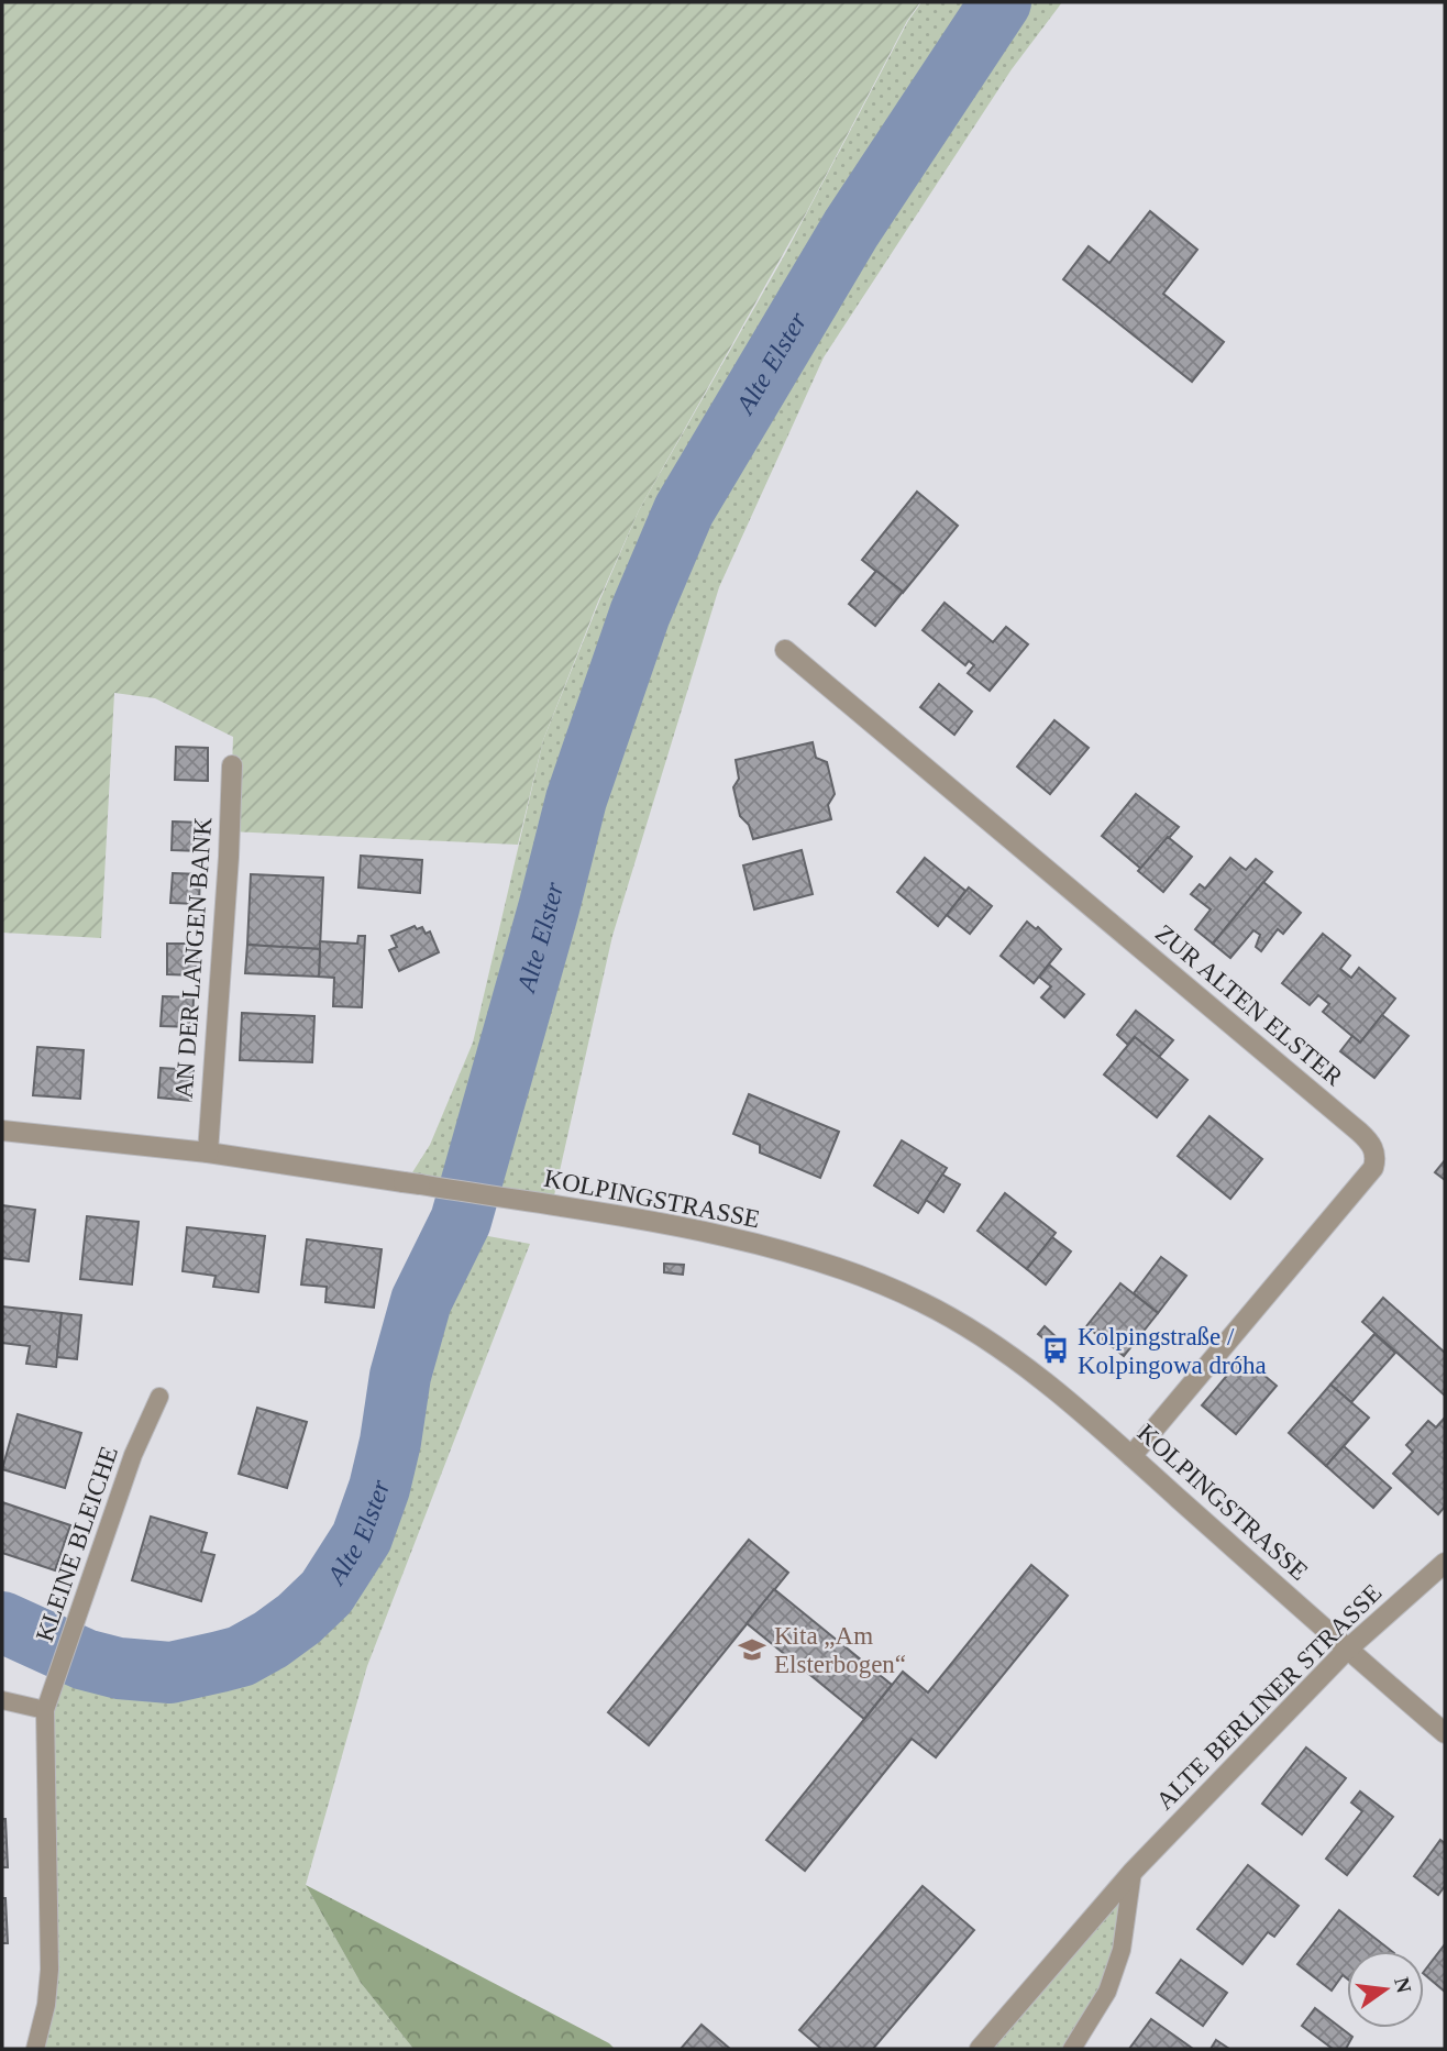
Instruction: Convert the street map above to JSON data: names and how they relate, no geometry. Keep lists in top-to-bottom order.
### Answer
{
  "streets": {
    "street": [
      "AN DER LANGEN BANK",
      "ZUR ALTEN ELSTER",
      "KOLPINGSTRASSE",
      "ALTE BERLINER STRASSE"
    ],
    "lane": ["KLEINE BLEICHE"]
  },
  "crossings": [
    ["AN DER LANGEN BANK", "KOLPINGSTRASSE"],
    ["ZUR ALTEN ELSTER", "KOLPINGSTRASSE"],
    ["KOLPINGSTRASSE", "ALTE BERLINER STRASSE"]
  ],
  "water": ["Alte Elster"],
  "places": {
    "bus stop": ["Kolpingstraße / Kolpingowa dróha"],
    "school or university": ["Kita „Am Elsterbogen“"]
  },
  "north": "right"
}
